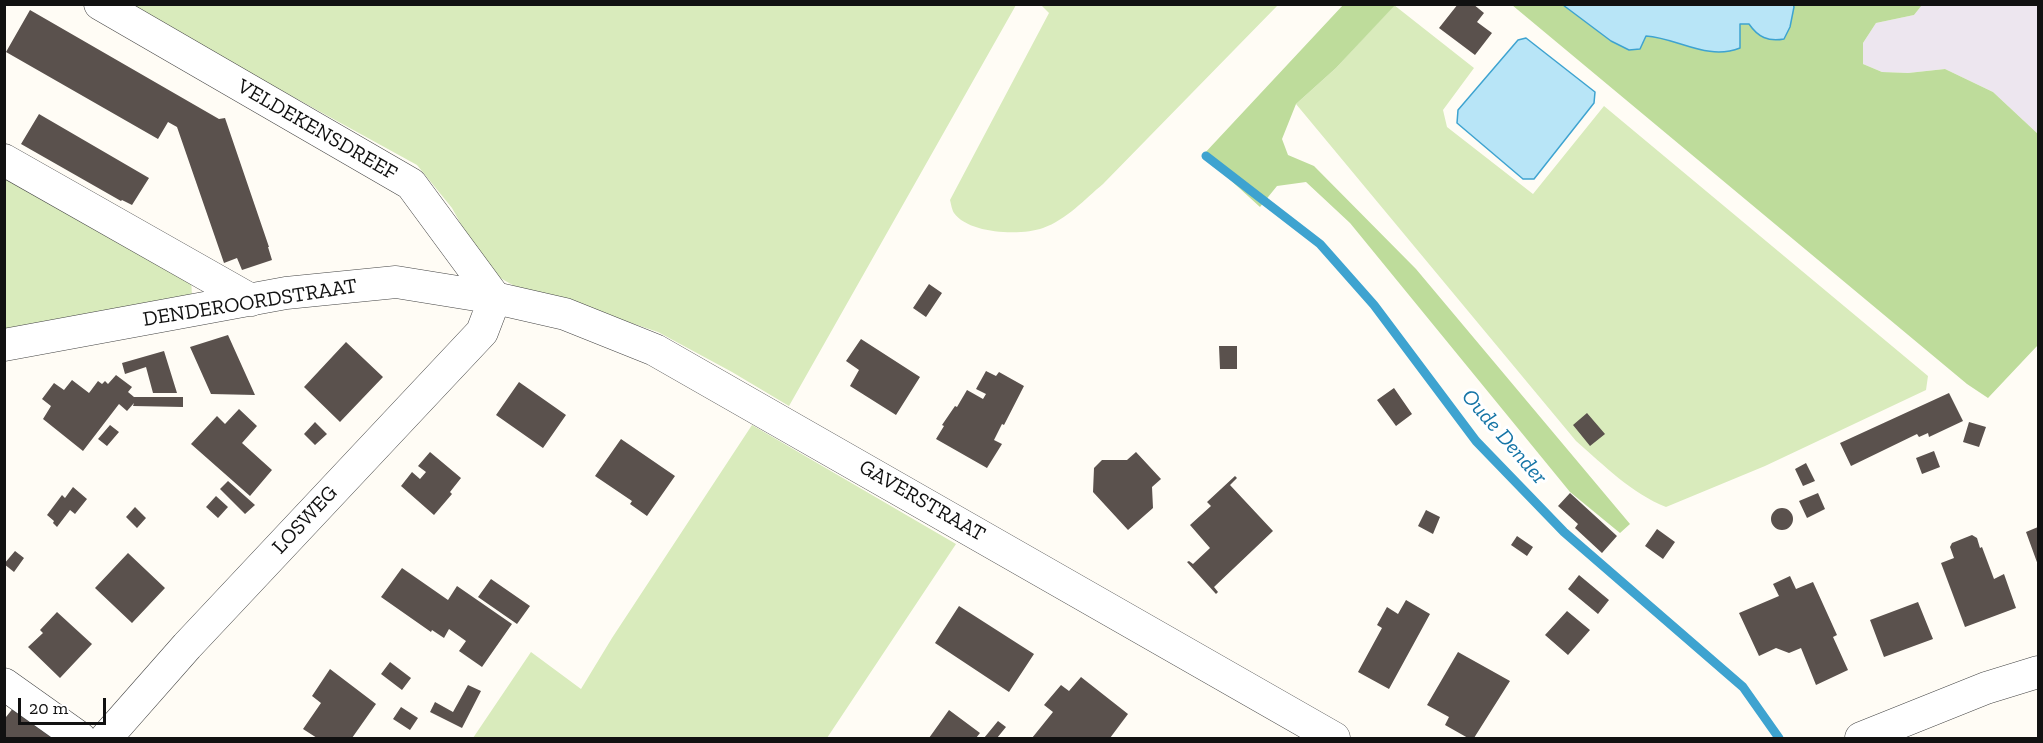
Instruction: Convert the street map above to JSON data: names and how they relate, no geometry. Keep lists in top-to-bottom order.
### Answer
{
  "streets": {
    "street": [
      "VELDEKENSDREEF",
      "DENDEROORDSTRAAT",
      "GAVERSTRAAT",
      "LOSWEG"
    ]
  },
  "crossings": [
    ["VELDEKENSDREEF", "DENDEROORDSTRAAT"],
    ["VELDEKENSDREEF", "GAVERSTRAAT"],
    ["VELDEKENSDREEF", "LOSWEG"],
    ["DENDEROORDSTRAAT", "GAVERSTRAAT"],
    ["DENDEROORDSTRAAT", "LOSWEG"],
    ["GAVERSTRAAT", "LOSWEG"]
  ],
  "water": ["Oude Dender"],
  "scale_bar": "20 m"
}
